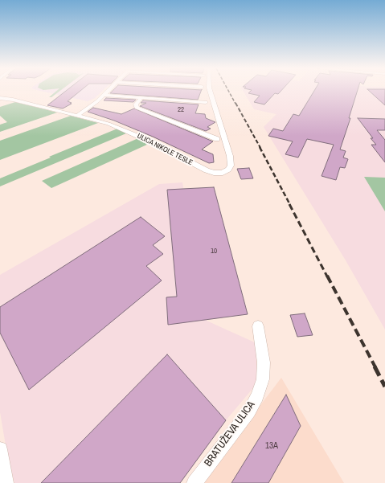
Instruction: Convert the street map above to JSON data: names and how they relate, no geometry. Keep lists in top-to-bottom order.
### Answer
{
  "streets": {
    "street": ["ULICA NIKOLE TESLE", "BRATUŽEVA ULICA"]
  },
  "house_numbers": ["22", "10", "13A"]
}
